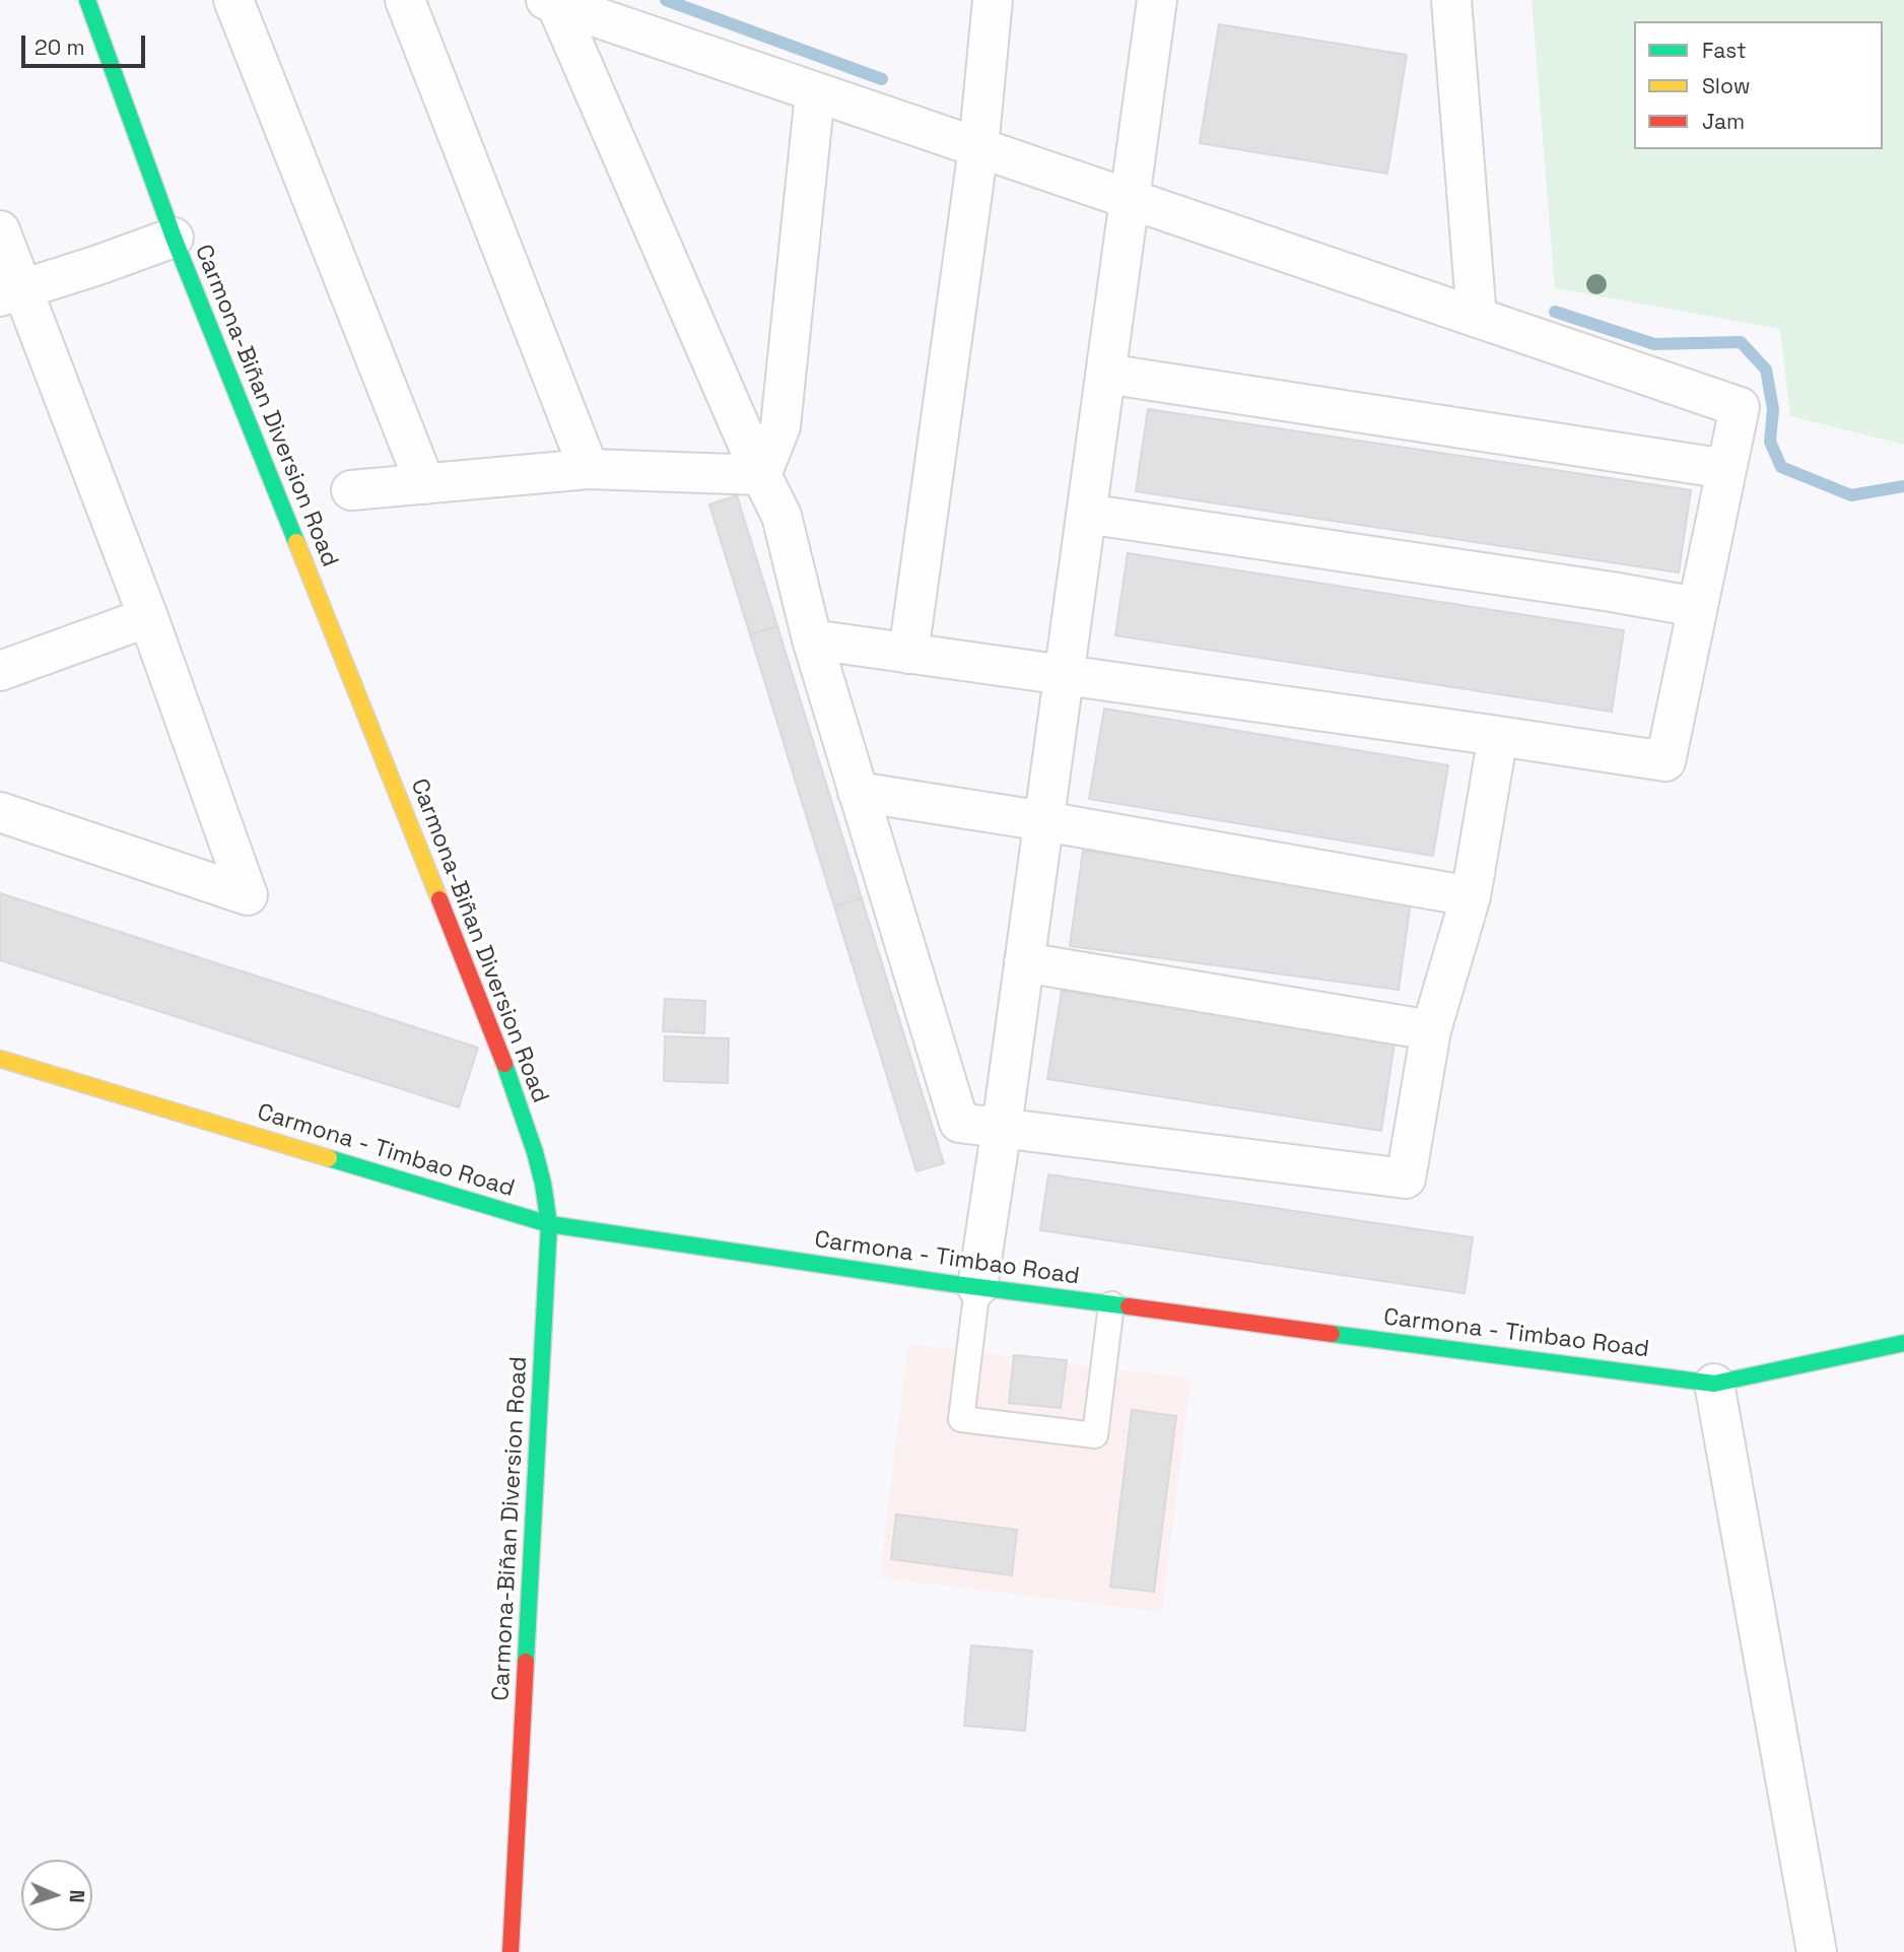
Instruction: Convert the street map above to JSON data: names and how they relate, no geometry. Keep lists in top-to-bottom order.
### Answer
{
  "streets": {
    "main road": ["Carmona-Biñan Diversion Road", "Carmona - Timbao Road"]
  },
  "crossings": [
    ["Carmona-Biñan Diversion Road", "Carmona - Timbao Road"]
  ],
  "legend": ["Fast", "Slow", "Jam"],
  "scale_bar": "20 m",
  "north": "right"
}
